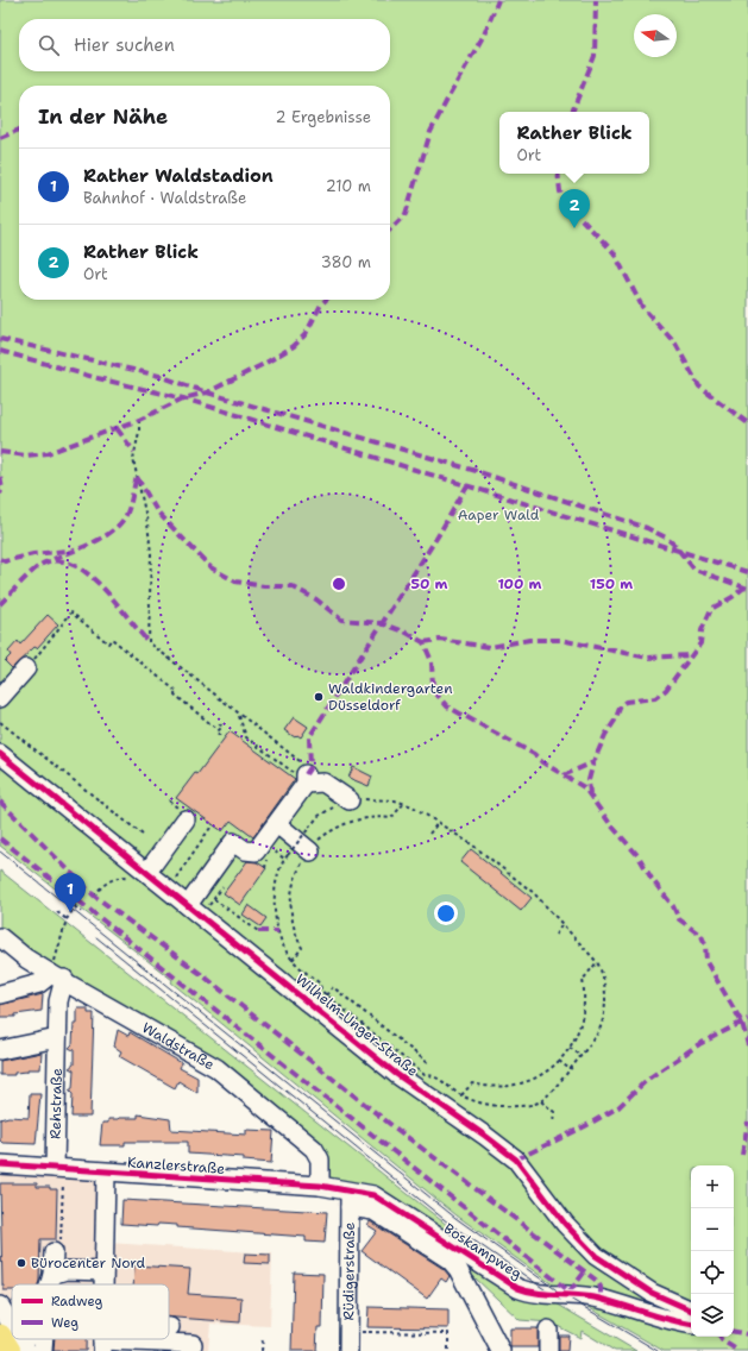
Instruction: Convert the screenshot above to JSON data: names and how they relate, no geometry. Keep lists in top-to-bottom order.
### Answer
{
  "streets": {
    "street": [
      "Wilhelm-Unger-Straße",
      "Waldstraße",
      "Rehstraße",
      "Kanzlerstraße",
      "Boskampweg",
      "Rüdigerstraße"
    ]
  },
  "crossings": [
    ["Waldstraße", "Rehstraße"],
    ["Waldstraße", "Kanzlerstraße"],
    ["Rehstraße", "Kanzlerstraße"],
    ["Kanzlerstraße", "Boskampweg"],
    ["Kanzlerstraße", "Rüdigerstraße"],
    ["Boskampweg", "Rüdigerstraße"]
  ],
  "parks": ["Aaper Wald"],
  "places": ["Waldkindergarten Düsseldorf", "Bürocenter Nord"],
  "legend": ["Radweg", "Weg"],
  "north": "left",
  "page": {
    "search": "Hier suchen",
    "heading": ["In der Nähe", "2 Ergebnisse"],
    "popup": ["Rather Blick", "Ort"],
    "list": [
      {
        "mark": "1",
        "name": "Rather Waldstadion",
        "note": "Bahnhof · Waldstraße",
        "value": "210 m"
      },
      {
        "mark": "2",
        "name": "Rather Blick",
        "note": "Ort",
        "value": "380 m"
      }
    ],
    "pins": ["2", "1"],
    "map_buttons": ["+", "−"]
  },
  "rings": ["50 m", "100 m", "150 m"]
}
